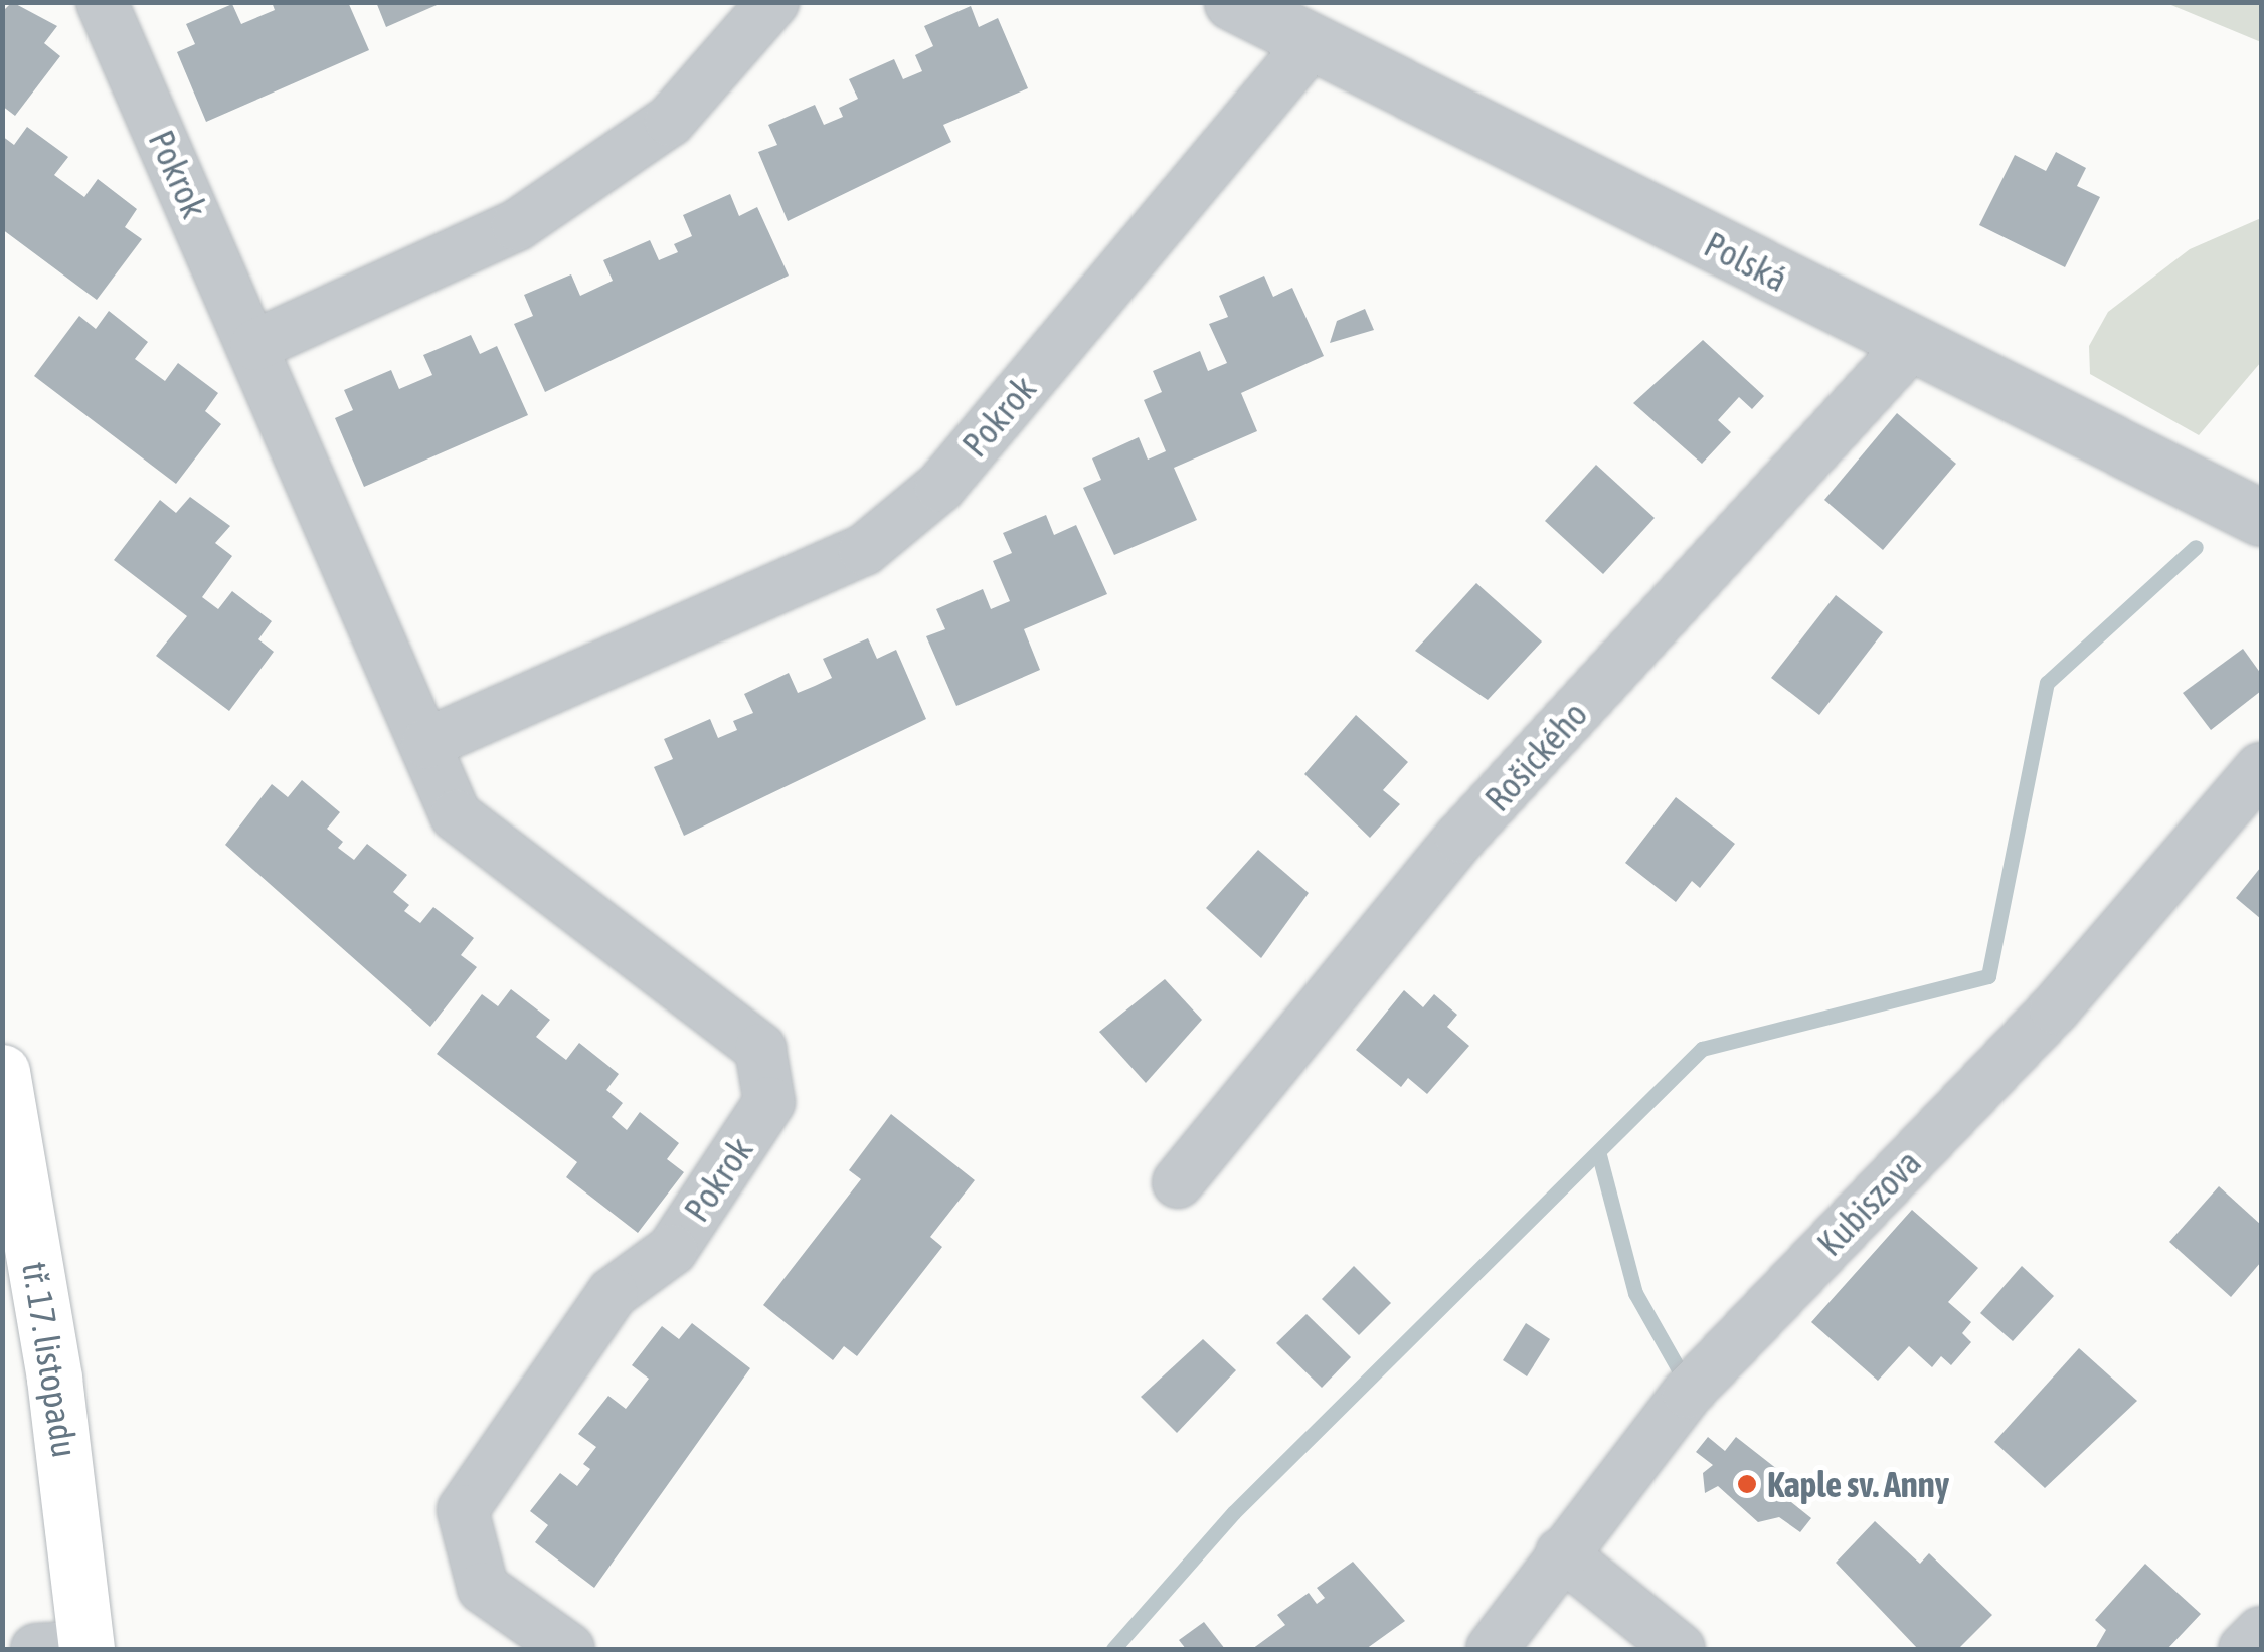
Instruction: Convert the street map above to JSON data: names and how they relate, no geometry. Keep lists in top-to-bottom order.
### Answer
{
  "streets": {
    "main road": ["tř. 17. listopadu"],
    "street": [
      "Pokrok",
      "Polská",
      "Rošického",
      "Kubiszova"
    ]
  },
  "crossings": [
    ["Pokrok", "Polská"],
    ["Polská", "Rošického"]
  ],
  "places": ["Kaple sv. Anny"]
}
